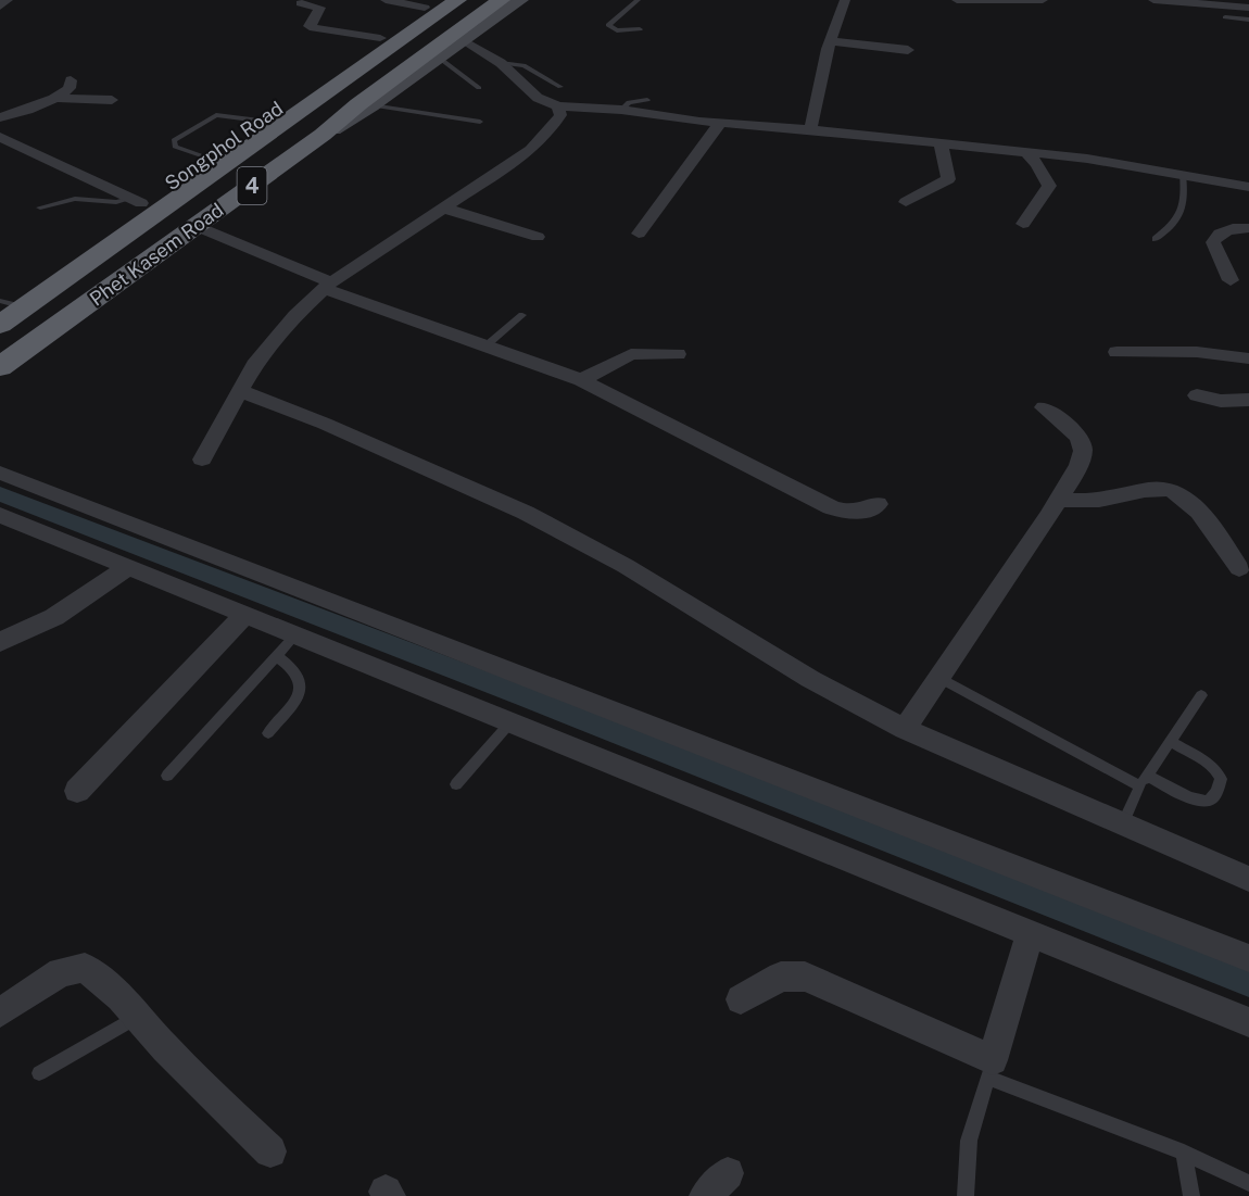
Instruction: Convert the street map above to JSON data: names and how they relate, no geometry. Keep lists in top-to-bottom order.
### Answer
{
  "streets": {
    "highway": ["Songphol Road", "4", "Phet Kasem Road"]
  },
  "crossings": [
    ["Songphol Road", "Phet Kasem Road"],
    ["4", "Phet Kasem Road"]
  ]
}
